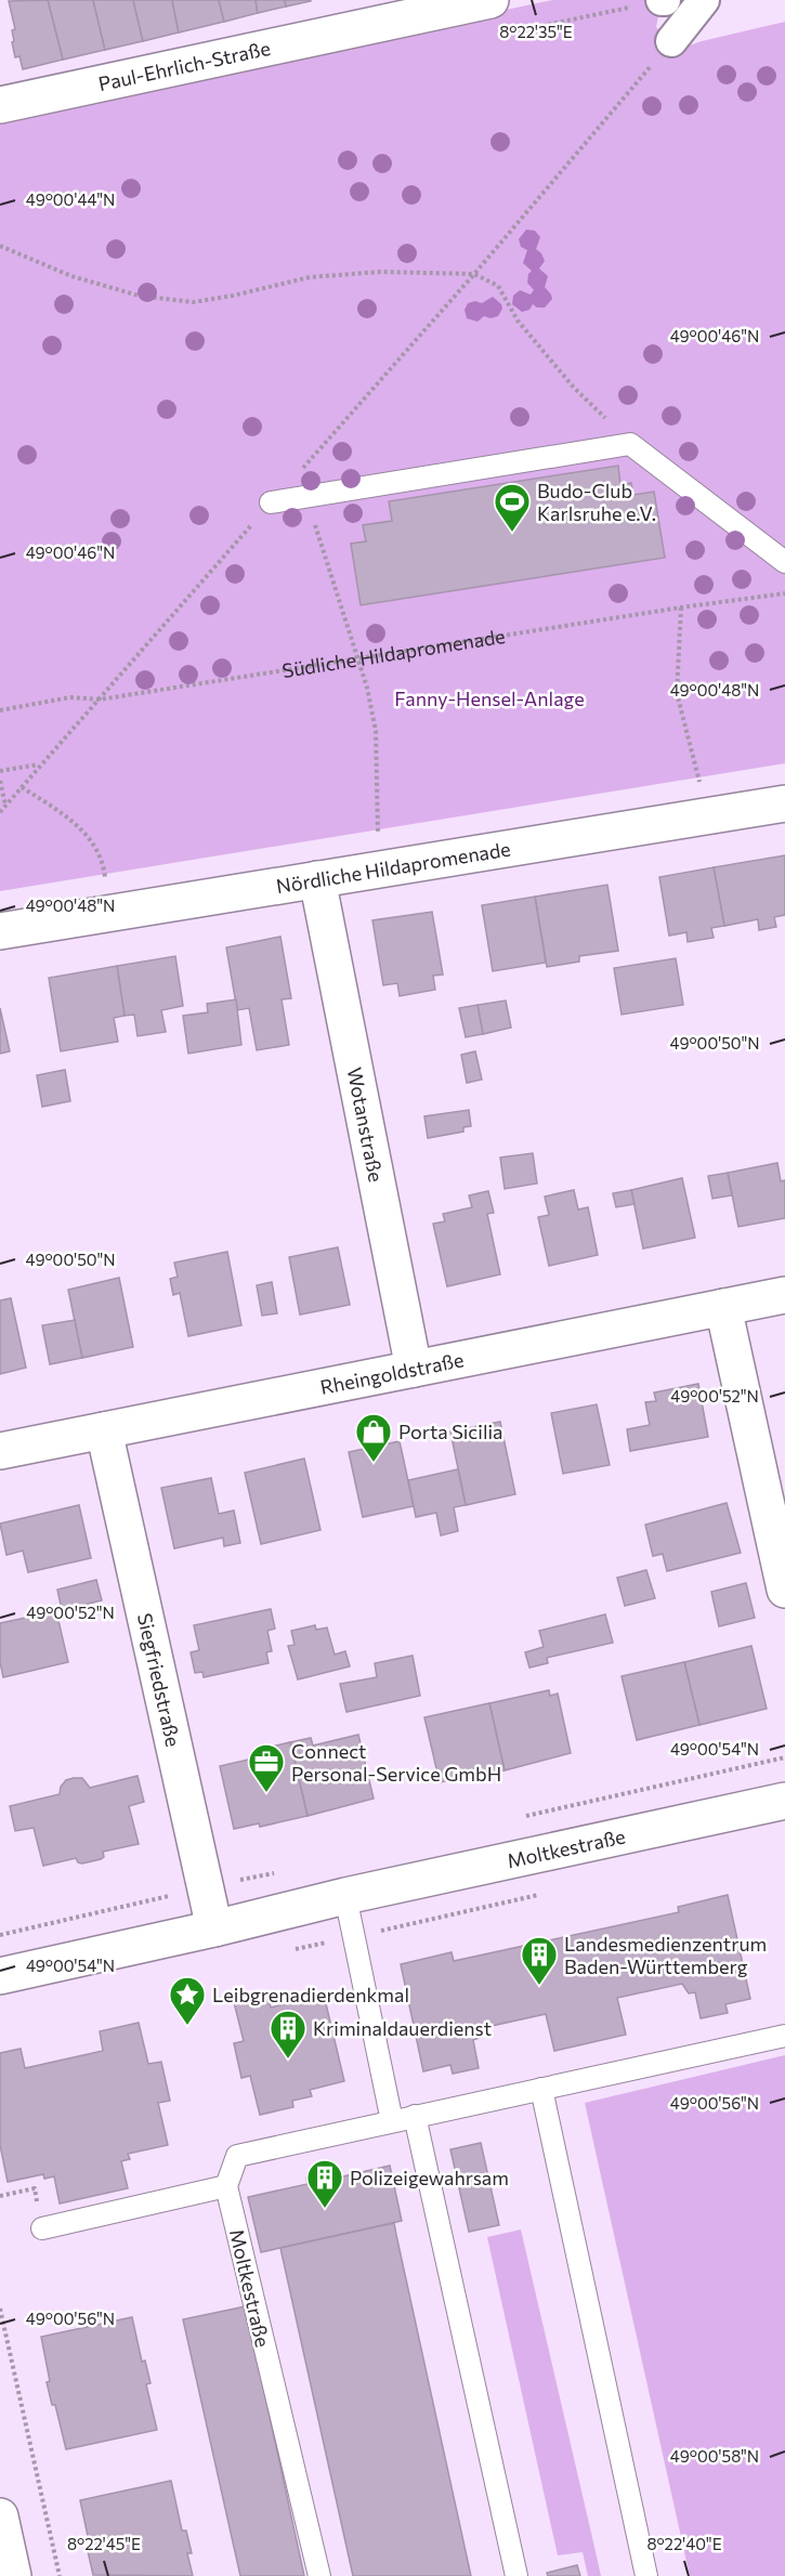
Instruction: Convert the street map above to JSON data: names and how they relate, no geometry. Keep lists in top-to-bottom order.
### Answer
{
  "streets": {
    "street": [
      "Paul-Ehrlich-Straße",
      "Nördliche Hildapromenade",
      "Wotanstraße",
      "Rheingoldstraße",
      "Siegfriedstraße",
      "Moltkestraße"
    ],
    "path": ["Südliche Hildapromenade"]
  },
  "crossings": [
    ["Nördliche Hildapromenade", "Wotanstraße"],
    ["Wotanstraße", "Rheingoldstraße"],
    ["Rheingoldstraße", "Siegfriedstraße"],
    ["Siegfriedstraße", "Moltkestraße"]
  ],
  "parks": ["Fanny-Hensel-Anlage"],
  "places": {
    "sports": ["Budo-Club Karlsruhe e.V."],
    "shop": ["Porta Sicilia"],
    "office": ["Connect Personal-Service GmbH"],
    "building": ["Landesmedienzentrum Baden-Württemberg", "Kriminaldauerdienst", "Polizeigewahrsam"],
    "place": ["Leibgrenadierdenkmal"]
  },
  "coordinates": [
    "8°22'35\"E",
    "49°00'44\"N",
    "49°00'46\"N",
    "49°00'48\"N",
    "49°00'50\"N",
    "49°00'52\"N",
    "49°00'54\"N",
    "49°00'56\"N",
    "49°00'58\"N",
    "8°22'45\"E",
    "8°22'40\"E"
  ]
}
